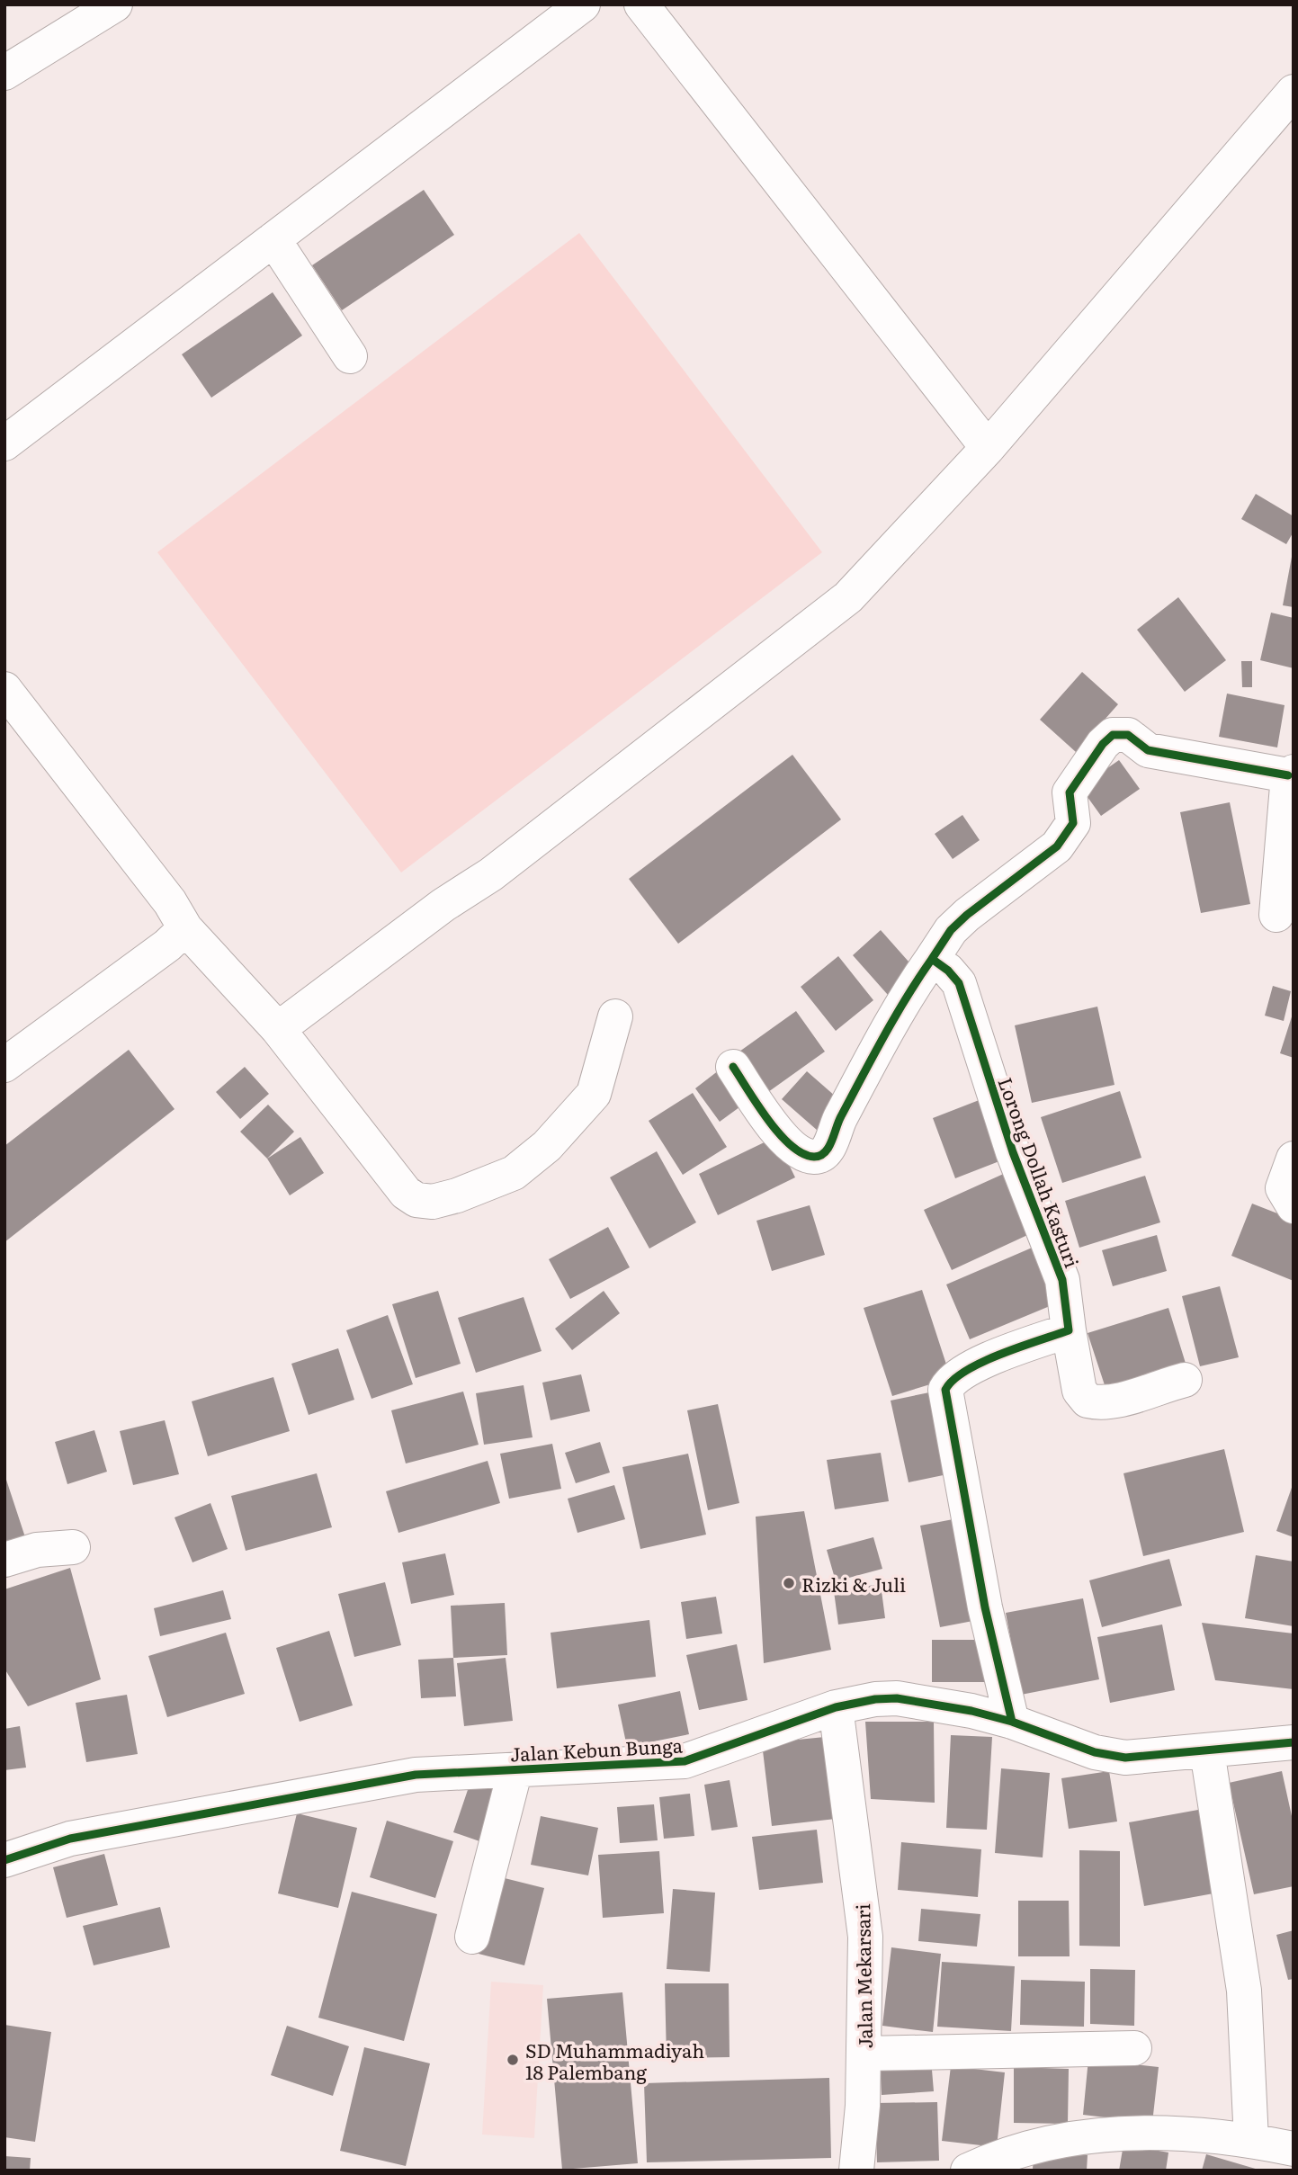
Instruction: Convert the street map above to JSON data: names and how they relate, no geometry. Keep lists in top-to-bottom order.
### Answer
{
  "streets": {
    "street": ["Lorong Dollah Kasturi", "Jalan Kebun Bunga", "Jalan Mekarsari"]
  },
  "crossings": [
    ["Jalan Kebun Bunga", "Jalan Mekarsari"]
  ],
  "places": ["Rizki & Juli", "SD Muhammadiyah 18 Palembang"]
}
